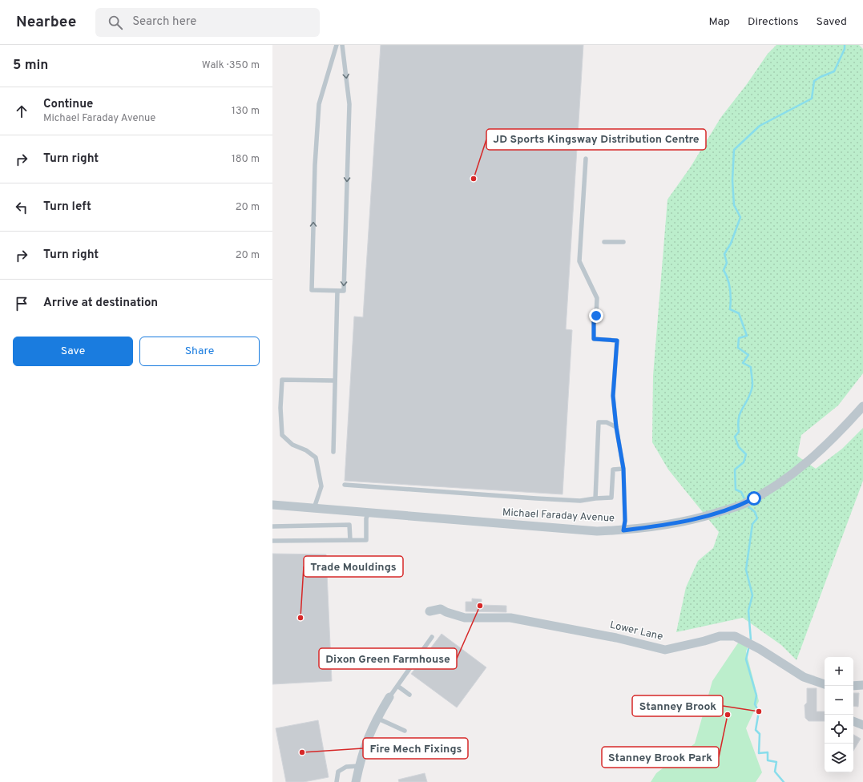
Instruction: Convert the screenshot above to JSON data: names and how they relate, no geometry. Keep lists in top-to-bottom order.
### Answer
{
  "streets": {
    "street": ["Michael Faraday Avenue", "Lower Lane"]
  },
  "places": [
    "JD Sports Kingsway Distribution Centre",
    "Dixon Green Farmhouse",
    "Trade Mouldings",
    "Stanney Brook",
    "Stanney Brook Park",
    "Fire Mech Fixings"
  ],
  "page": {
    "header": "Nearbee",
    "search": "Search here",
    "nav": ["Map", "Directions", "Saved"],
    "heading": ["5 min", "Walk · 350 m"],
    "list": [
      ["Continue", "Michael Faraday Avenue", "130 m"],
      ["Turn right", "180 m"],
      ["Turn left", "20 m"],
      ["Turn right", "20 m"],
      "Arrive at destination"
    ],
    "buttons": ["Save", "Share"],
    "map_buttons": ["+", "−"]
  }
}
